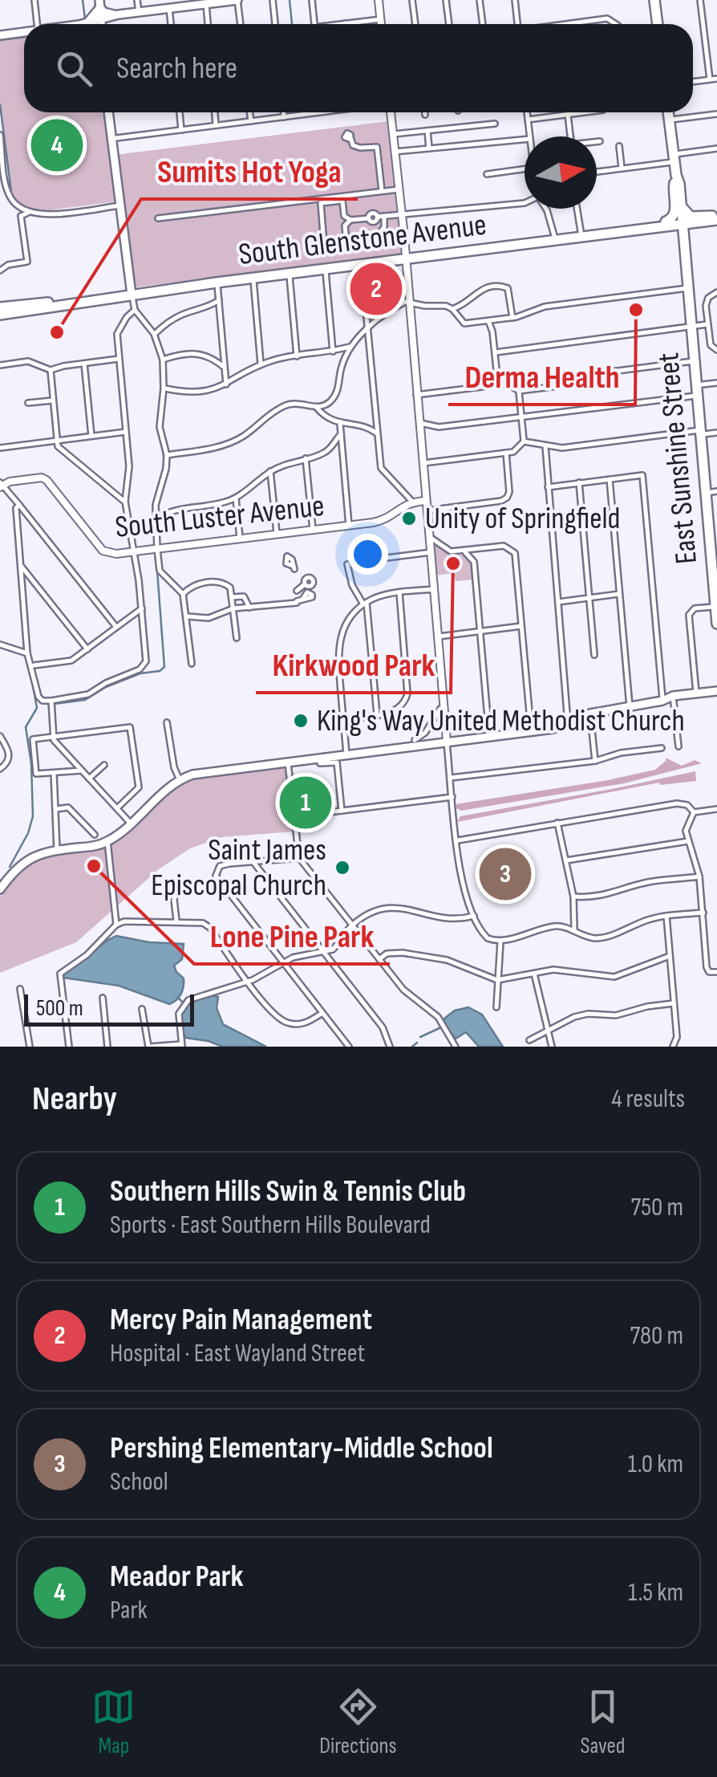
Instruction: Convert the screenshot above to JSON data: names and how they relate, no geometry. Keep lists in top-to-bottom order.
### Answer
{
  "streets": {
    "main road": ["South Glenstone Avenue", "East Sunshine Street"],
    "street": ["South Luster Avenue"]
  },
  "crossings": [
    ["South Glenstone Avenue", "East Sunshine Street"]
  ],
  "places": [
    "Derma Health",
    "Sumits Hot Yoga",
    "Unity of Springfield",
    "Kirkwood Park",
    "King's Way United Methodist Church",
    "Lone Pine Park",
    "Saint James Episcopal Church"
  ],
  "scale_bar": "500 m",
  "north": "right",
  "page": {
    "search": "Search here",
    "pins": [
      "4",
      "2",
      "1",
      "3"
    ],
    "scale": "500 m",
    "heading": ["Nearby", "4 results"],
    "list": [
      {
        "mark": "1",
        "name": "Southern Hills Swin & Tennis Club",
        "note": "Sports · East Southern Hills Boulevard",
        "value": "750 m"
      },
      {
        "mark": "2",
        "name": "Mercy Pain Management",
        "note": "Hospital · East Wayland Street",
        "value": "780 m"
      },
      {
        "mark": "3",
        "name": "Pershing Elementary-Middle School",
        "note": "School",
        "value": "1.0 km"
      },
      {
        "mark": "4",
        "name": "Meador Park",
        "note": "Park",
        "value": "1.5 km"
      }
    ],
    "nav": ["Map", "Directions", "Saved"]
  }
}
